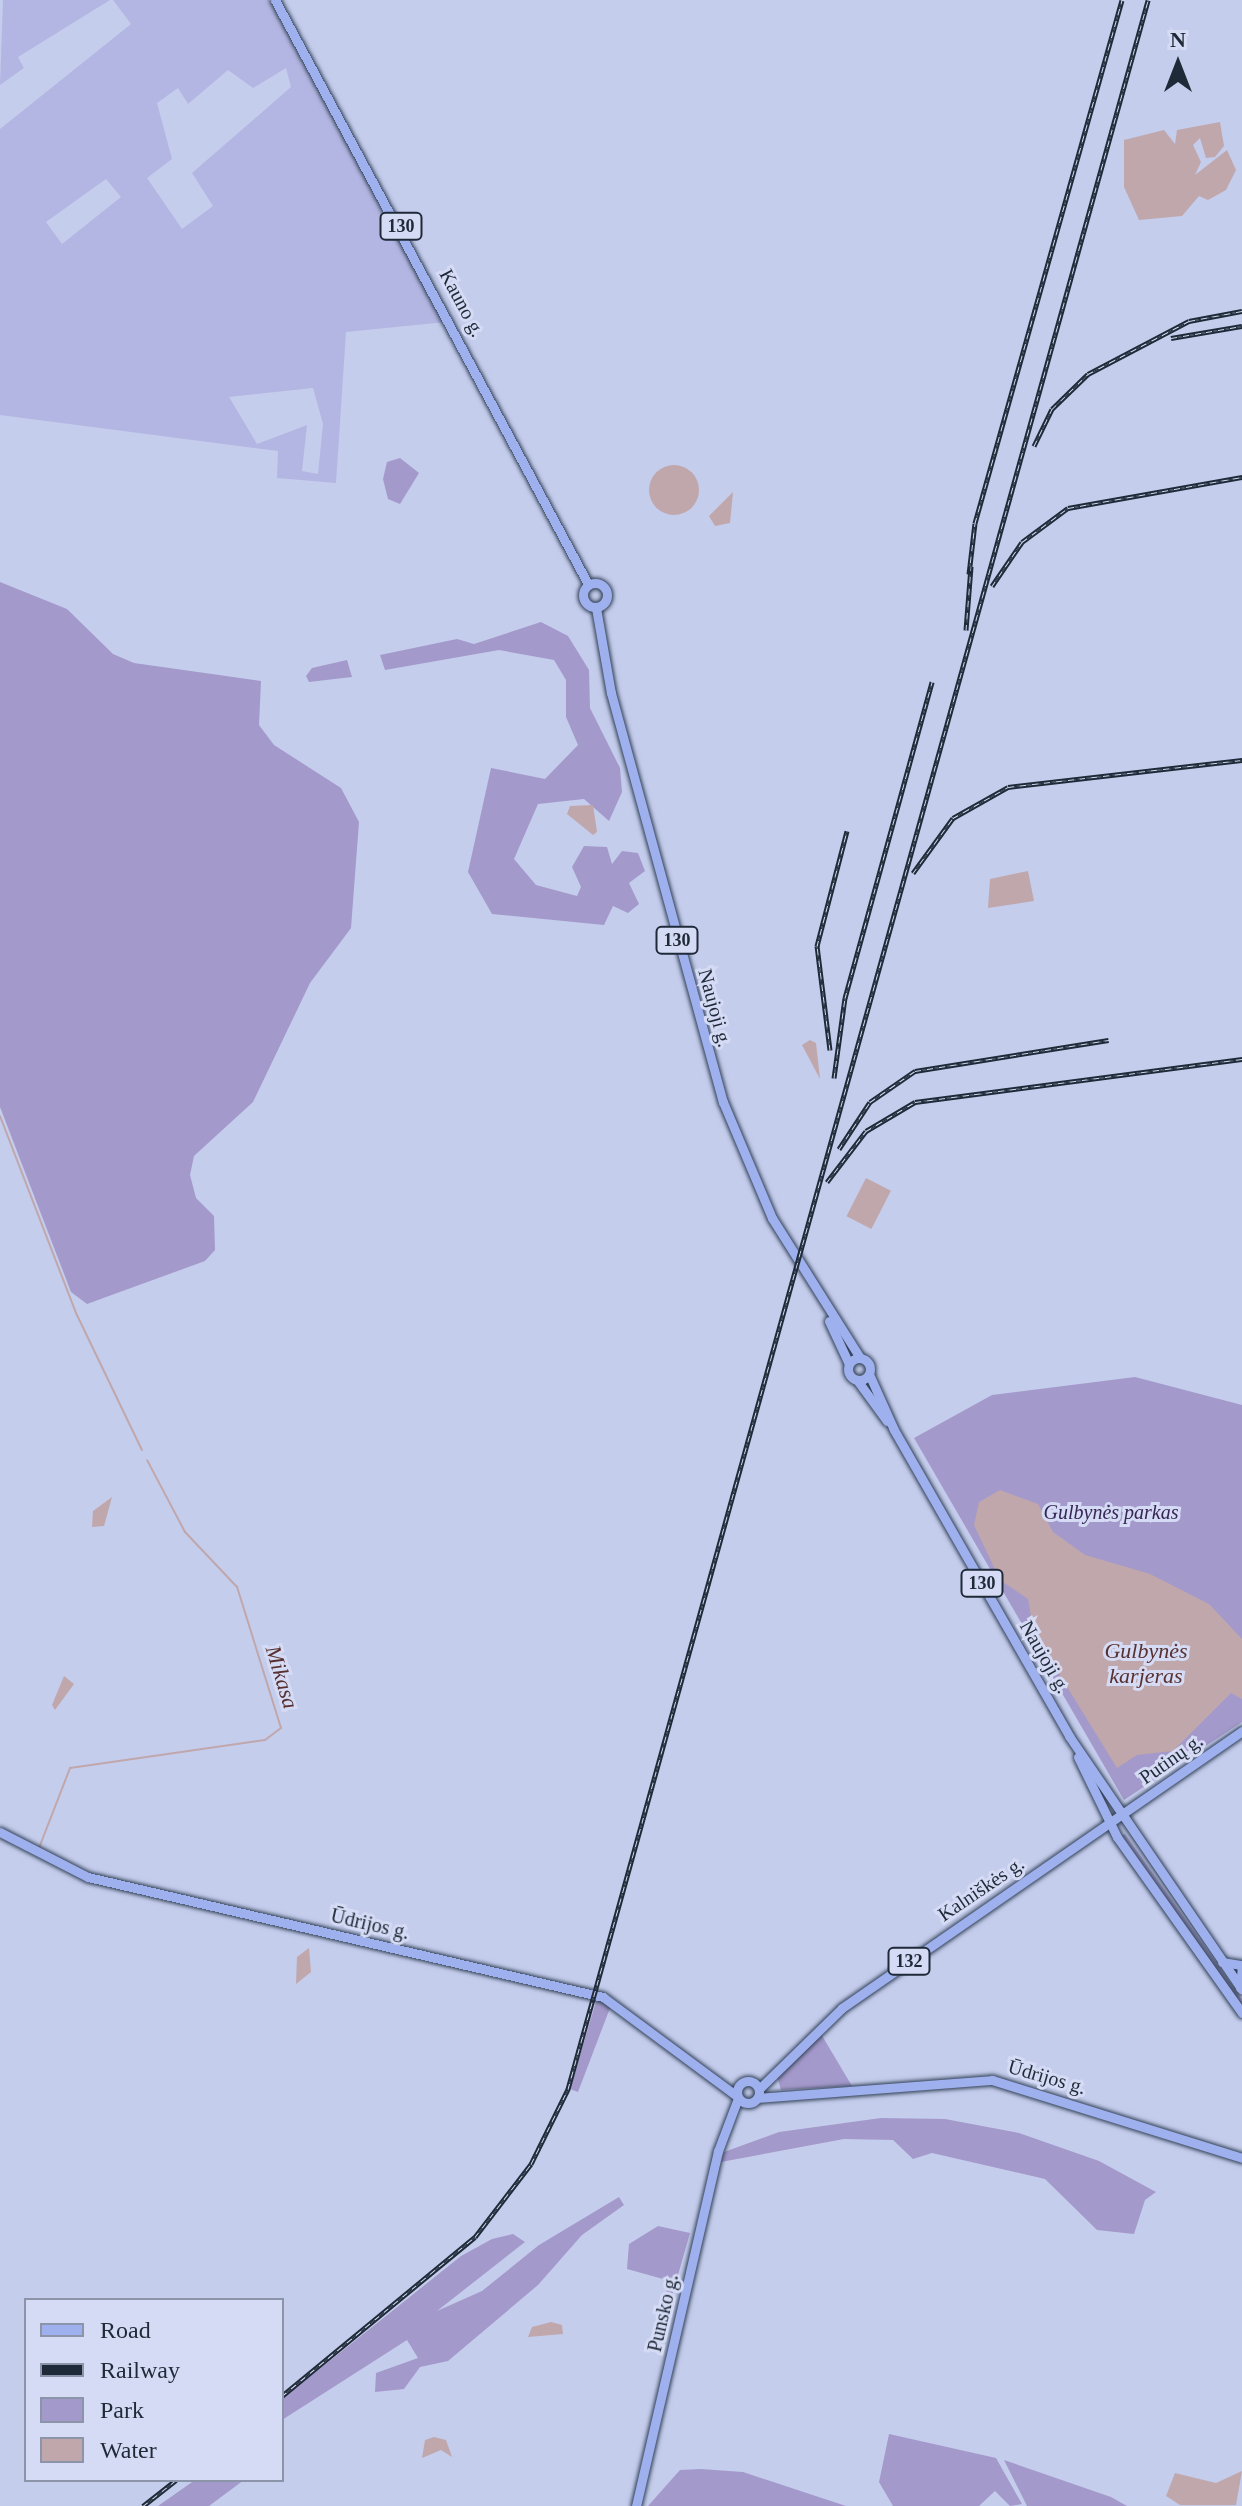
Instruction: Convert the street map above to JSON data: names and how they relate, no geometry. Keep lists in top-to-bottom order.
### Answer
{
  "streets": {
    "main road": [
      "130",
      "Kauno g.",
      "Naujoji g.",
      "Putinų g.",
      "Kalniškės g.",
      "Ūdrijos g.",
      "132",
      "Punsko g."
    ]
  },
  "crossings": [
    ["130", "Kauno g."],
    ["130", "Naujoji g."],
    ["Naujoji g.", "Putinų g."],
    ["Naujoji g.", "Kalniškės g."],
    ["Putinų g.", "Kalniškės g."],
    ["Kalniškės g.", "Ūdrijos g."],
    ["Kalniškės g.", "Punsko g."],
    ["Ūdrijos g.", "Punsko g."]
  ],
  "water": ["Gulbynės karjeras", "Mikasa"],
  "parks": ["Gulbynės parkas"],
  "legend": [
    "Road",
    "Railway",
    "Park",
    "Water"
  ],
  "north": "top"
}
